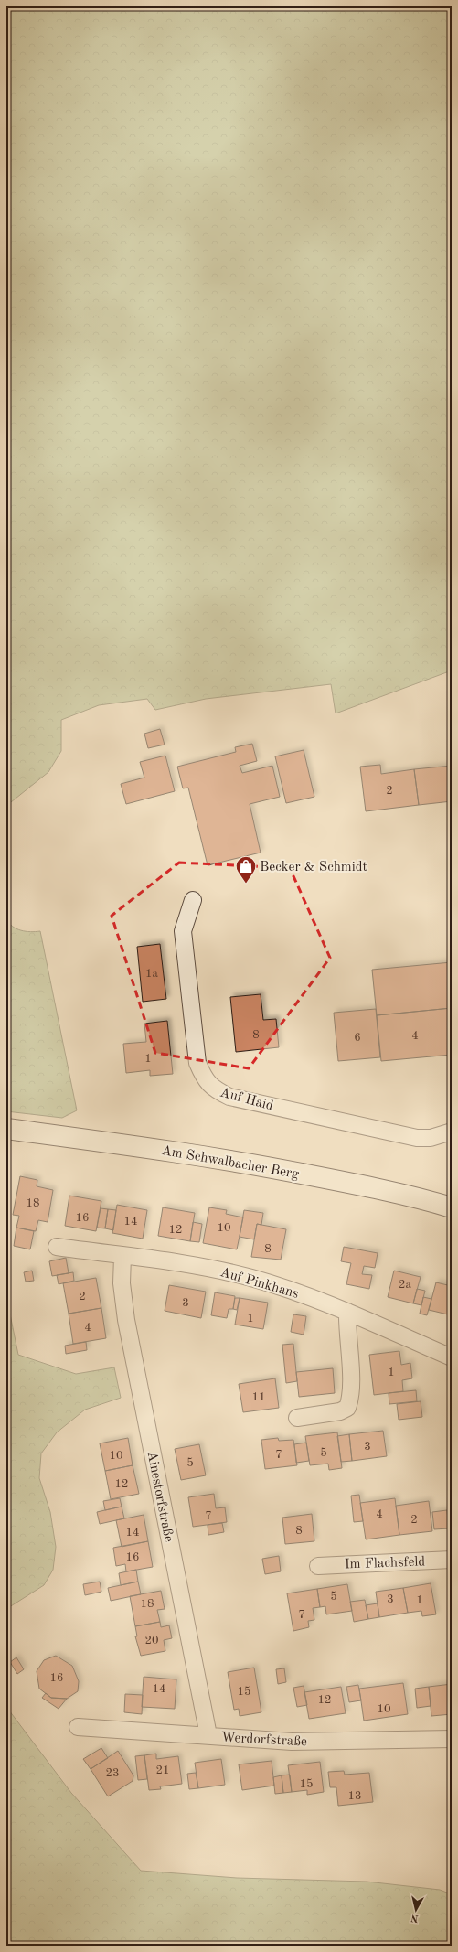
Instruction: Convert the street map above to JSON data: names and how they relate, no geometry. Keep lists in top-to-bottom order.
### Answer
{
  "streets": {
    "main road": ["Am Schwalbacher Berg"],
    "street": [
      "Auf Haid",
      "Auf Pinkhans",
      "Ainestorfstraße",
      "Im Flachsfeld",
      "Werdorfstraße"
    ]
  },
  "crossings": [
    ["Auf Pinkhans", "Ainestorfstraße"],
    ["Ainestorfstraße", "Werdorfstraße"]
  ],
  "places": {
    "shop": ["Becker & Schmidt"]
  },
  "house_numbers": [
    "2",
    "1a",
    "8",
    "4",
    "6",
    "1",
    "18",
    "16",
    "14",
    "10",
    "12",
    "8",
    "2a",
    "2",
    "3",
    "1",
    "4",
    "1",
    "11",
    "3",
    "5",
    "7",
    "10",
    "5",
    "12",
    "4",
    "7",
    "2",
    "8",
    "14",
    "16",
    "5",
    "3",
    "1",
    "18",
    "7",
    "20",
    "16",
    "14",
    "15",
    "12",
    "10",
    "21",
    "23",
    "15",
    "13"
  ],
  "north": "bottom"
}
